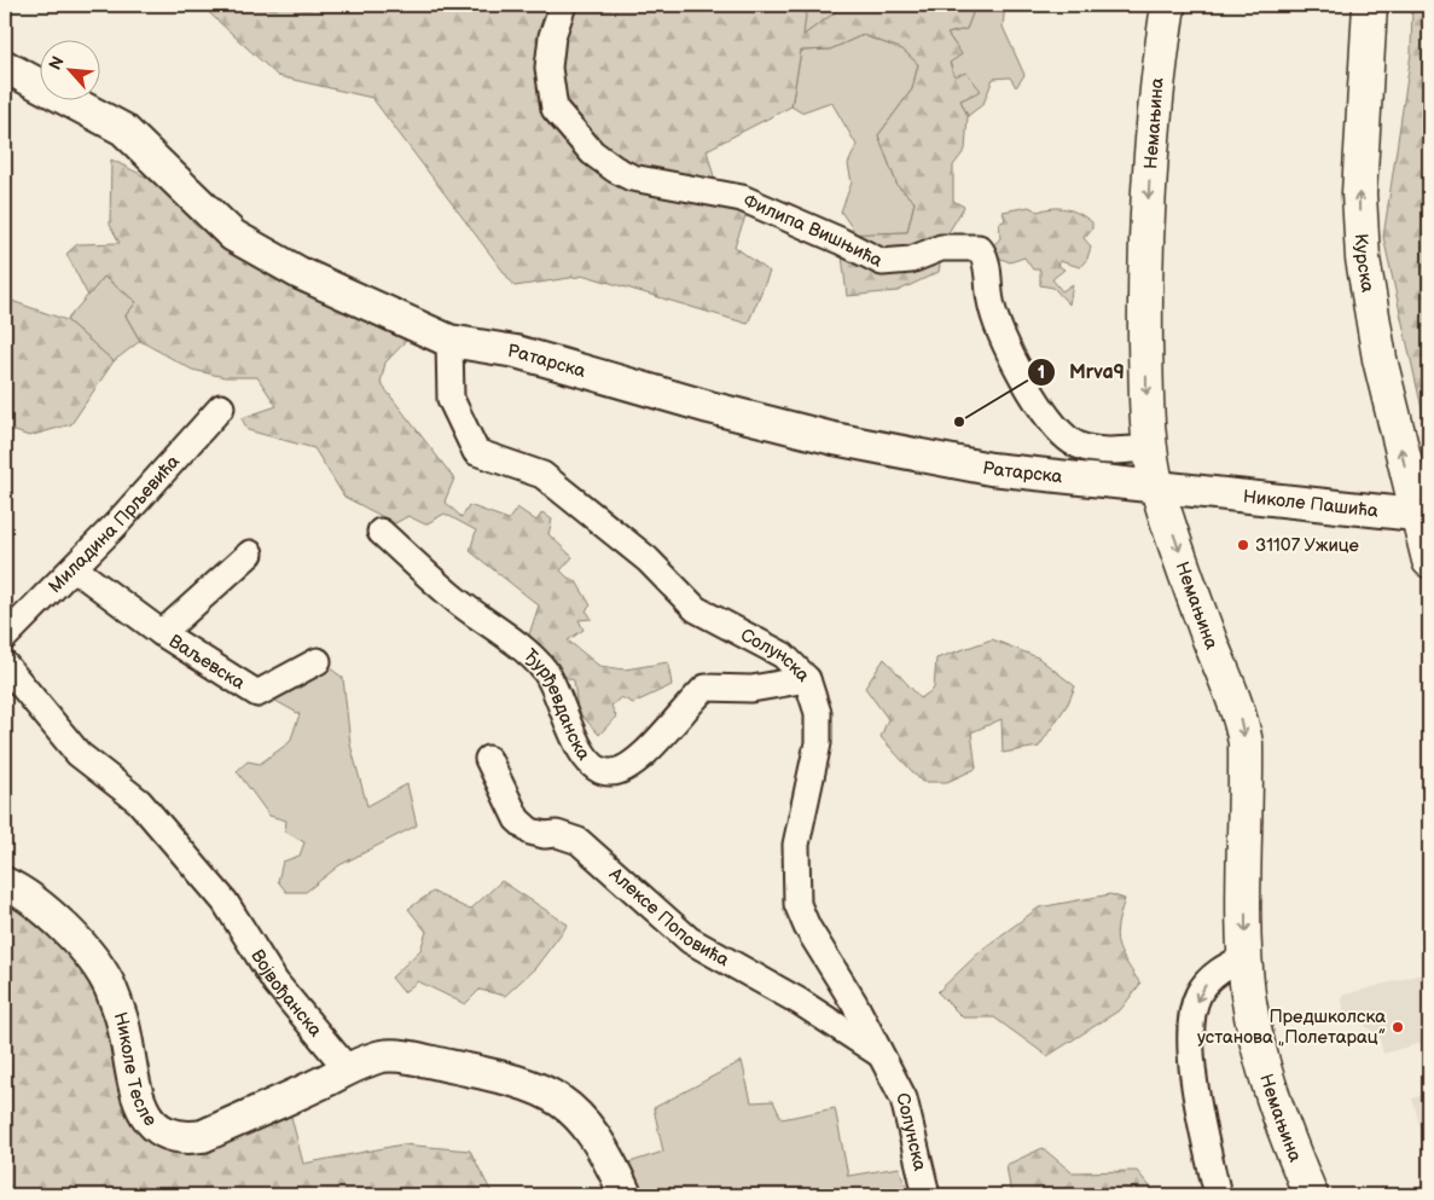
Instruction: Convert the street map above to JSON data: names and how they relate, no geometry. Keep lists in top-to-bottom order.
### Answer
{
  "streets": {
    "main road": ["Немањина", "Курска"],
    "street": [
      "Филипа Вишњића",
      "Ратарска",
      "Николе Пашића",
      "Миладина Прљевића",
      "Солунска",
      "Ваљевска",
      "Ђурђевданска",
      "Алексе Поповића",
      "Војвођанска",
      "Николе Тесле"
    ]
  },
  "crossings": [
    ["Немањина", "Филипа Вишњића"],
    ["Немањина", "Ратарска"],
    ["Немањина", "Николе Пашића"],
    ["Курска", "Николе Пашића"],
    ["Ратарска", "Николе Пашића"],
    ["Ратарска", "Солунска"],
    ["Миладина Прљевића", "Ваљевска"],
    ["Солунска", "Ђурђевданска"],
    ["Солунска", "Алексе Поповића"],
    ["Војвођанска", "Николе Тесле"]
  ],
  "one_way": ["Немањина", "Курска"],
  "places": ["Mrva9", "31107 Ужице", "Предшколска установа „Полетарац”"],
  "north": "top left"
}
